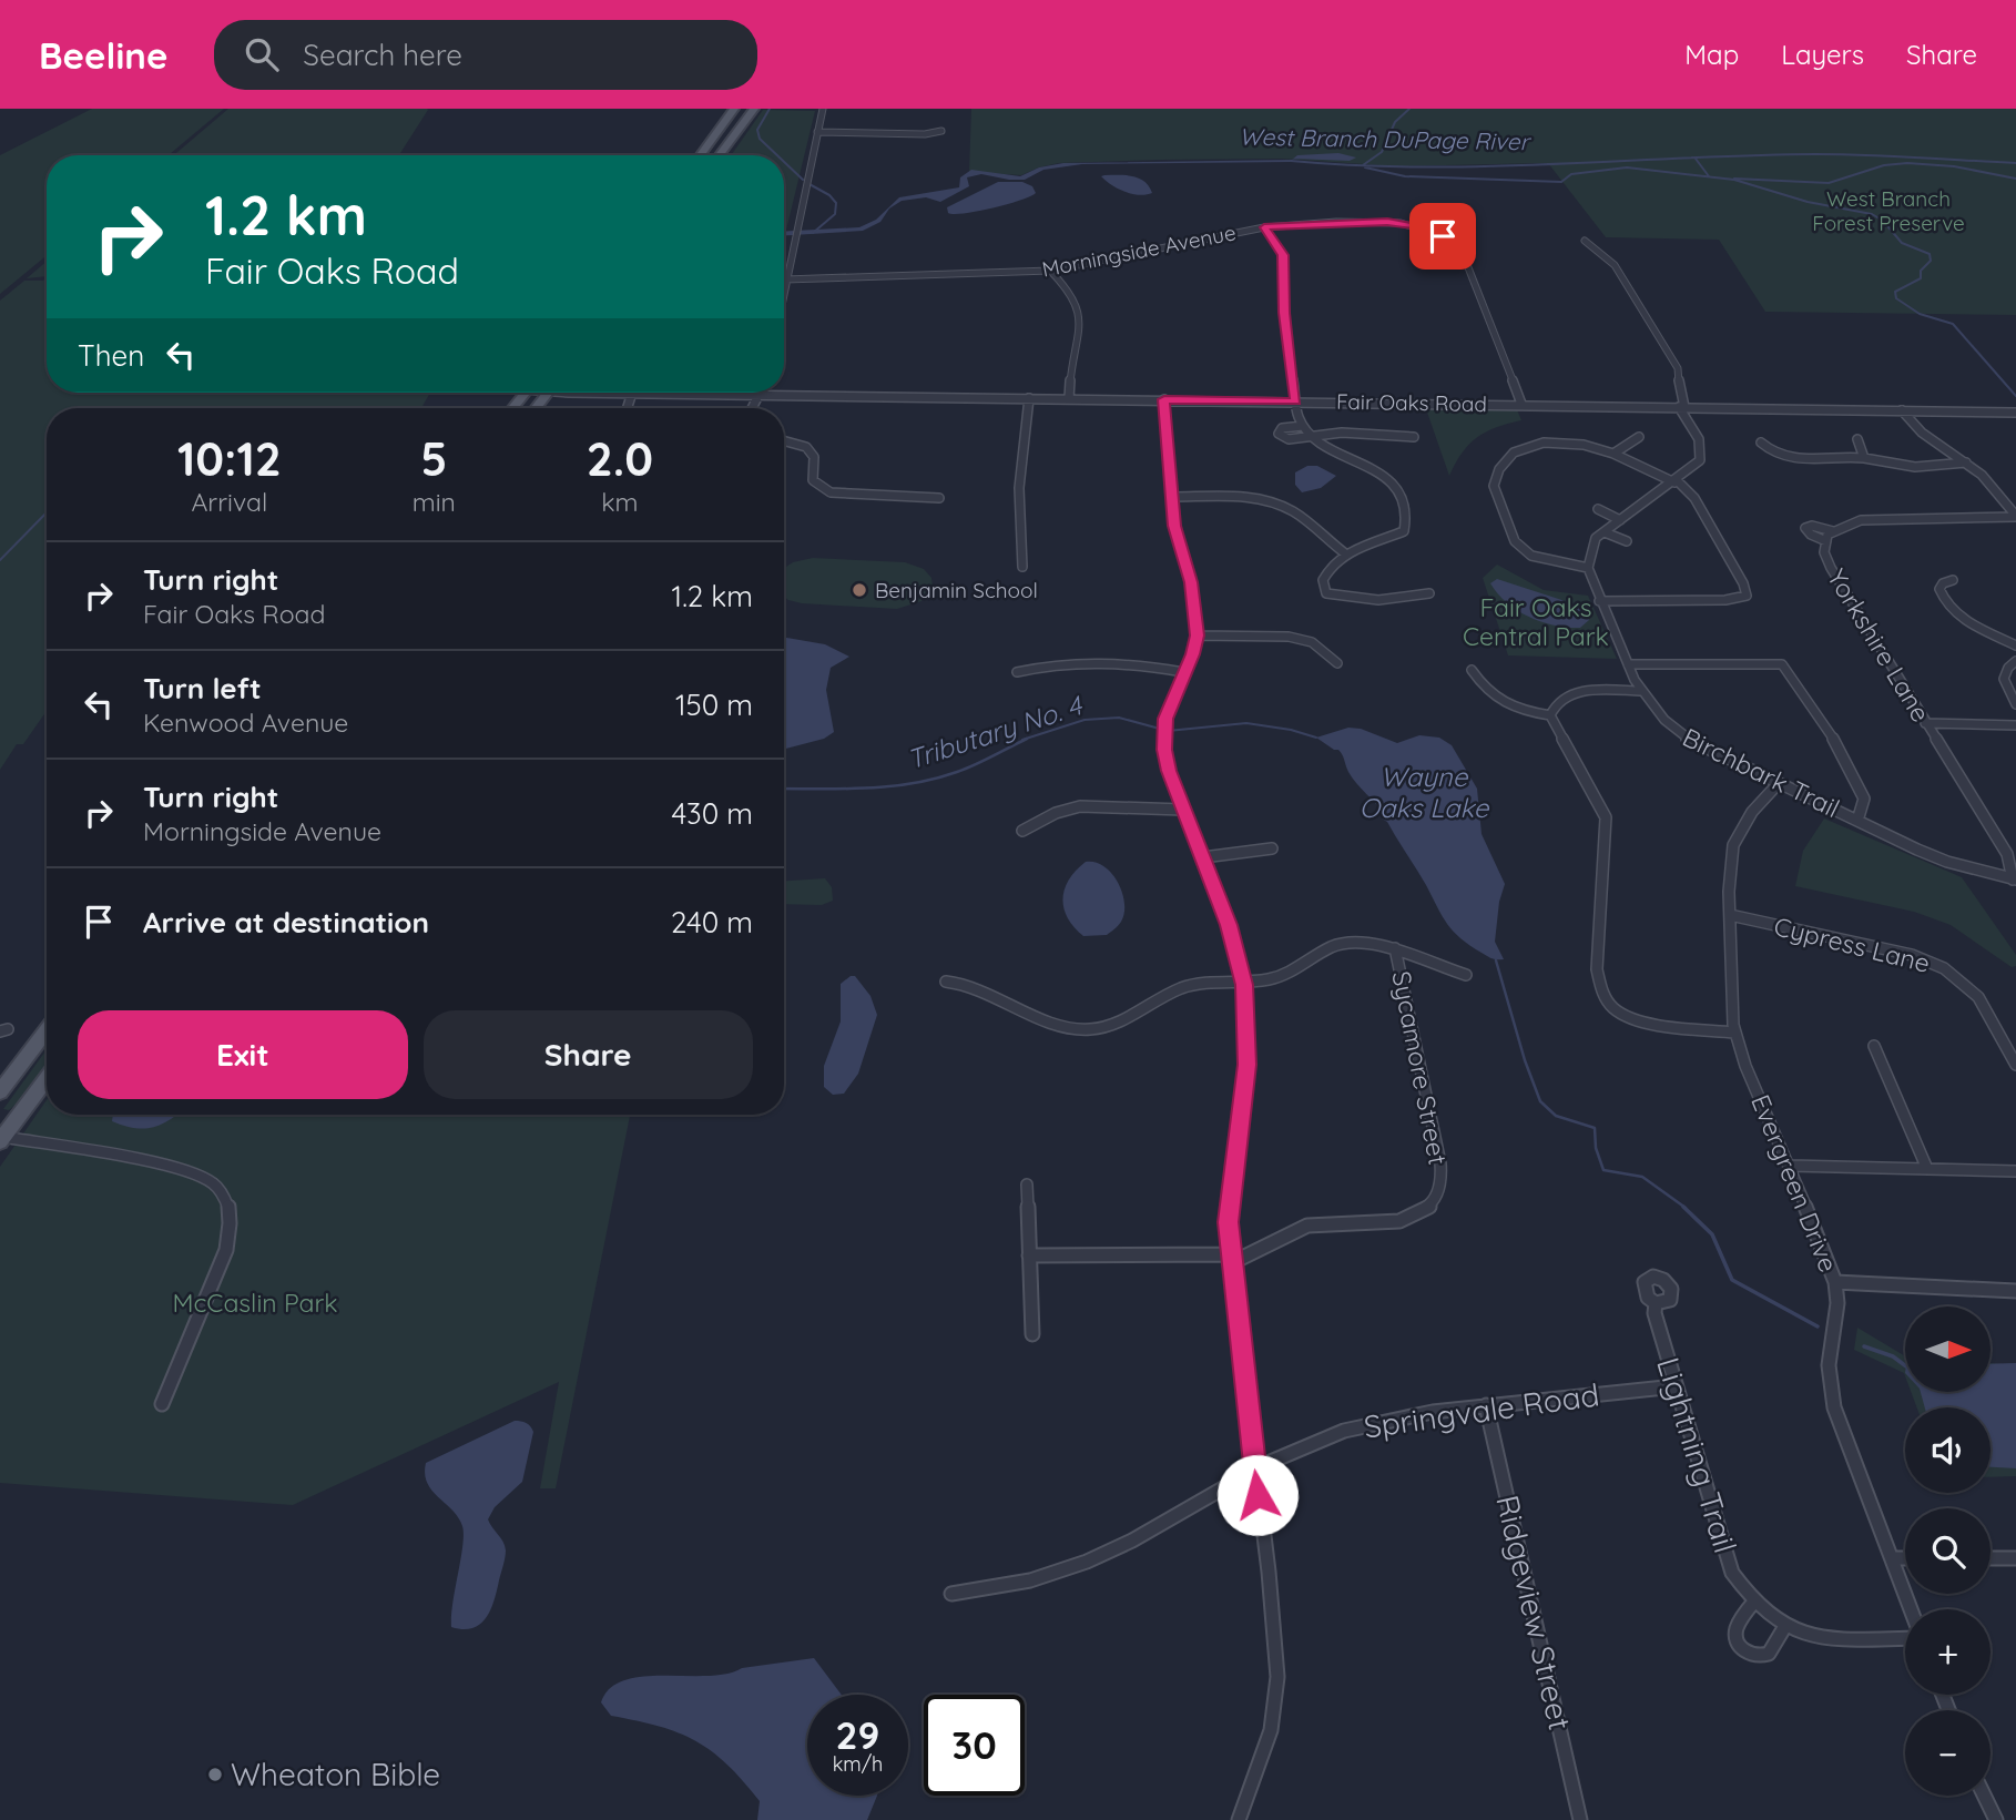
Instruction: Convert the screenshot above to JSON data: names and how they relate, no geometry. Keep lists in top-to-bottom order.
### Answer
{
  "streets": {
    "street": [
      "Morningside Avenue",
      "Fair Oaks Road",
      "Yorkshire Lane",
      "Birchbark Trail",
      "Cypress Lane",
      "Sycamore Street",
      "Evergreen Drive",
      "Springvale Road",
      "Lightning Trail",
      "Ridgeview Street"
    ]
  },
  "crossings": [
    ["Morningside Avenue", "Fair Oaks Road"],
    ["Yorkshire Lane", "Birchbark Trail"],
    ["Birchbark Trail", "Evergreen Drive"],
    ["Cypress Lane", "Evergreen Drive"],
    ["Springvale Road", "Lightning Trail"],
    ["Springvale Road", "Ridgeview Street"]
  ],
  "water": ["West Branch DuPage River", "Tributary No. 4", "Wayne Oaks Lake"],
  "parks": ["West Branch Forest Preserve", "Fair Oaks Central Park", "McCaslin Park"],
  "places": ["Benjamin School", "Wheaton Bible"],
  "north": "right",
  "page": {
    "header": "Beeline",
    "search": "Search here",
    "nav": ["Map", "Layers", "Share"],
    "turn": ["1.2 km", "Fair Oaks Road"],
    "then": "Then",
    "eta": [
      "10:12",
      "Arrival",
      "5",
      "min",
      "2.0",
      "km"
    ],
    "list": [
      {
        "name": "Turn right",
        "note": "Fair Oaks Road",
        "value": "1.2 km"
      },
      {
        "name": "Turn left",
        "note": "Kenwood Avenue",
        "value": "150 m"
      },
      {
        "name": "Turn right",
        "note": "Morningside Avenue",
        "value": "430 m"
      },
      {
        "name": "Arrive at destination",
        "value": "240 m"
      }
    ],
    "buttons": ["Exit", "Share"],
    "map_buttons": ["+", "−"],
    "speed": "29 km/h",
    "limit": "30"
  }
}
